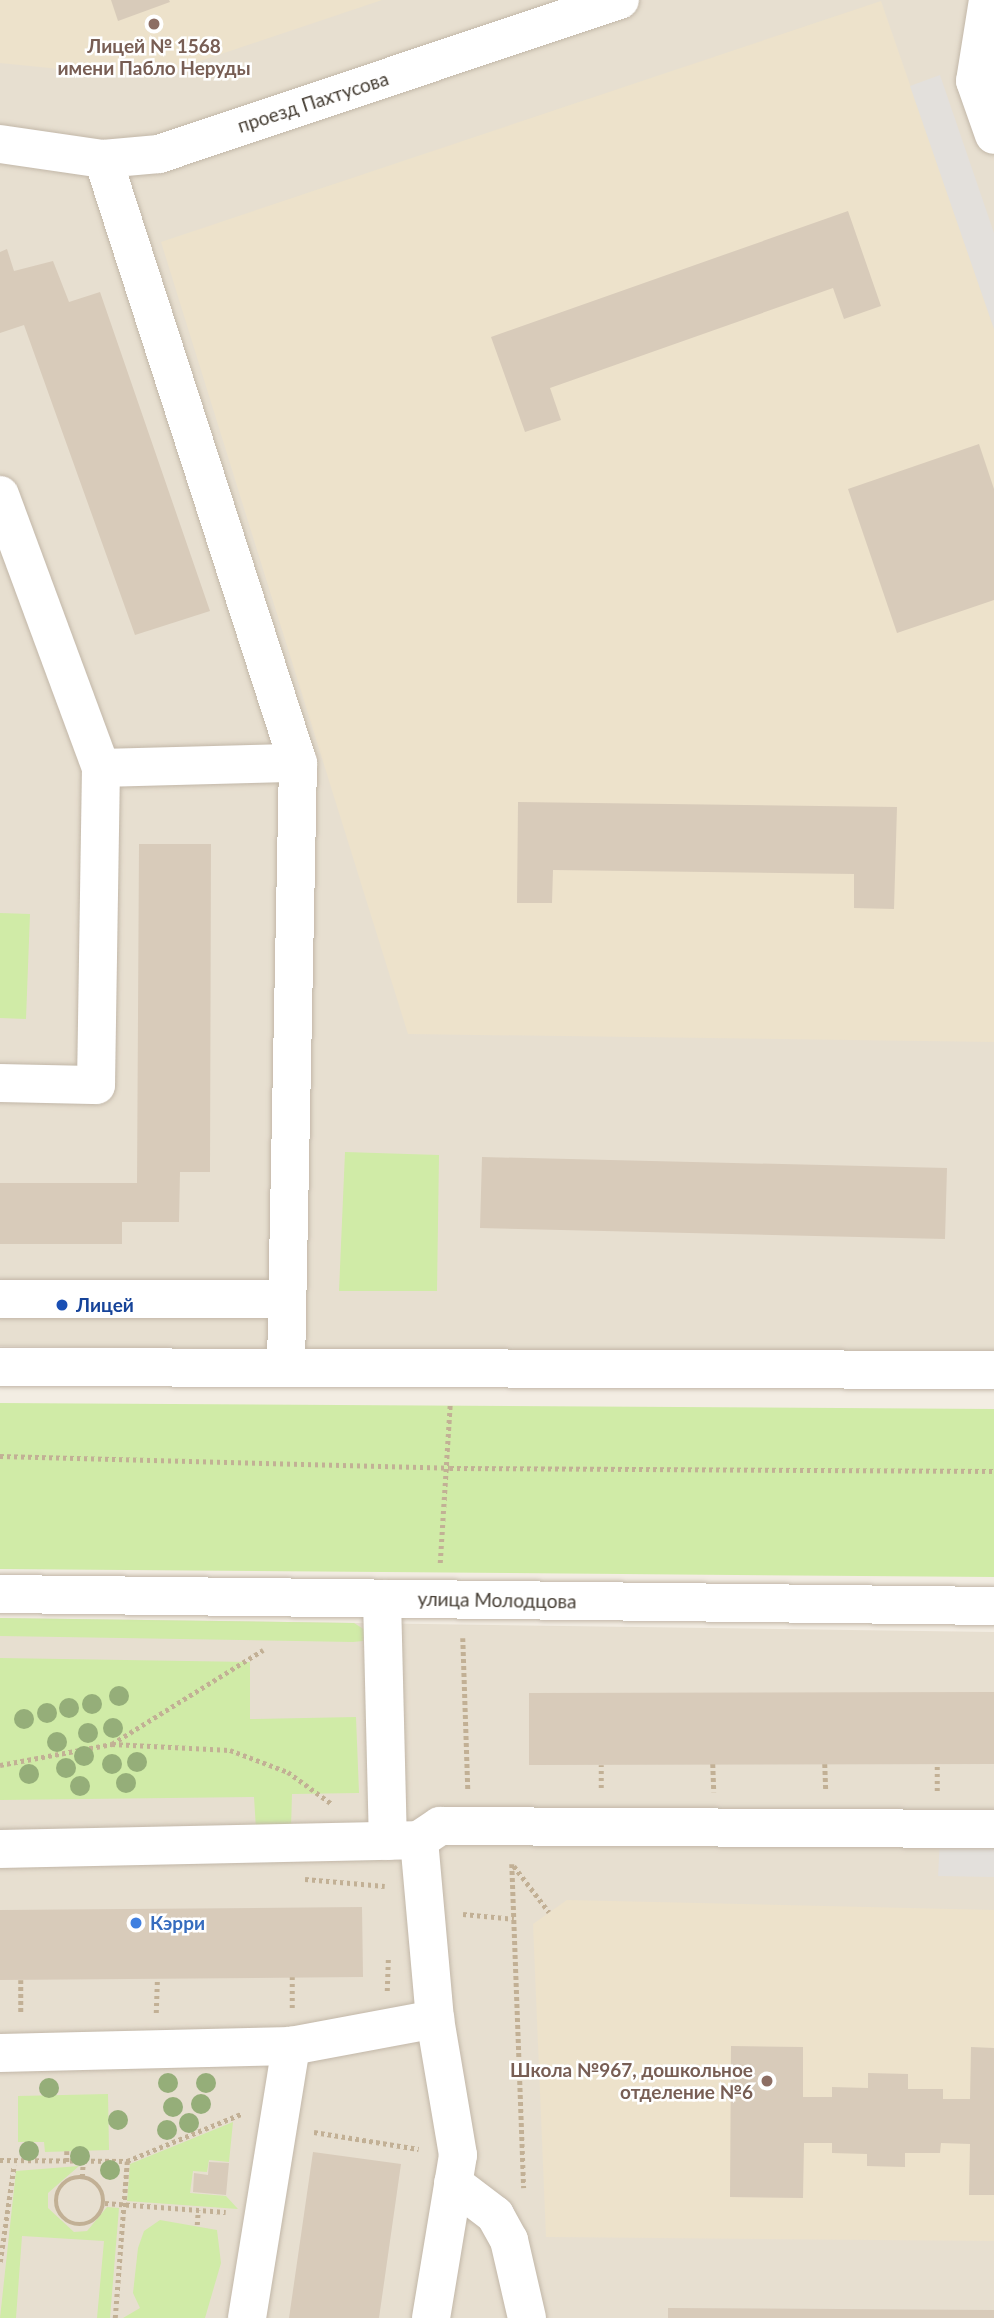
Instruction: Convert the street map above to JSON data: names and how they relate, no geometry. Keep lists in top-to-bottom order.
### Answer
{
  "streets": {
    "street": ["проезд Пахтусова", "улица Молодцова"]
  },
  "places": [
    "Лицей № 1568 имени Пабло Неруды",
    "Лицей",
    "Кэрри",
    "Школа №967, дошкольное отделение №6"
  ]
}
